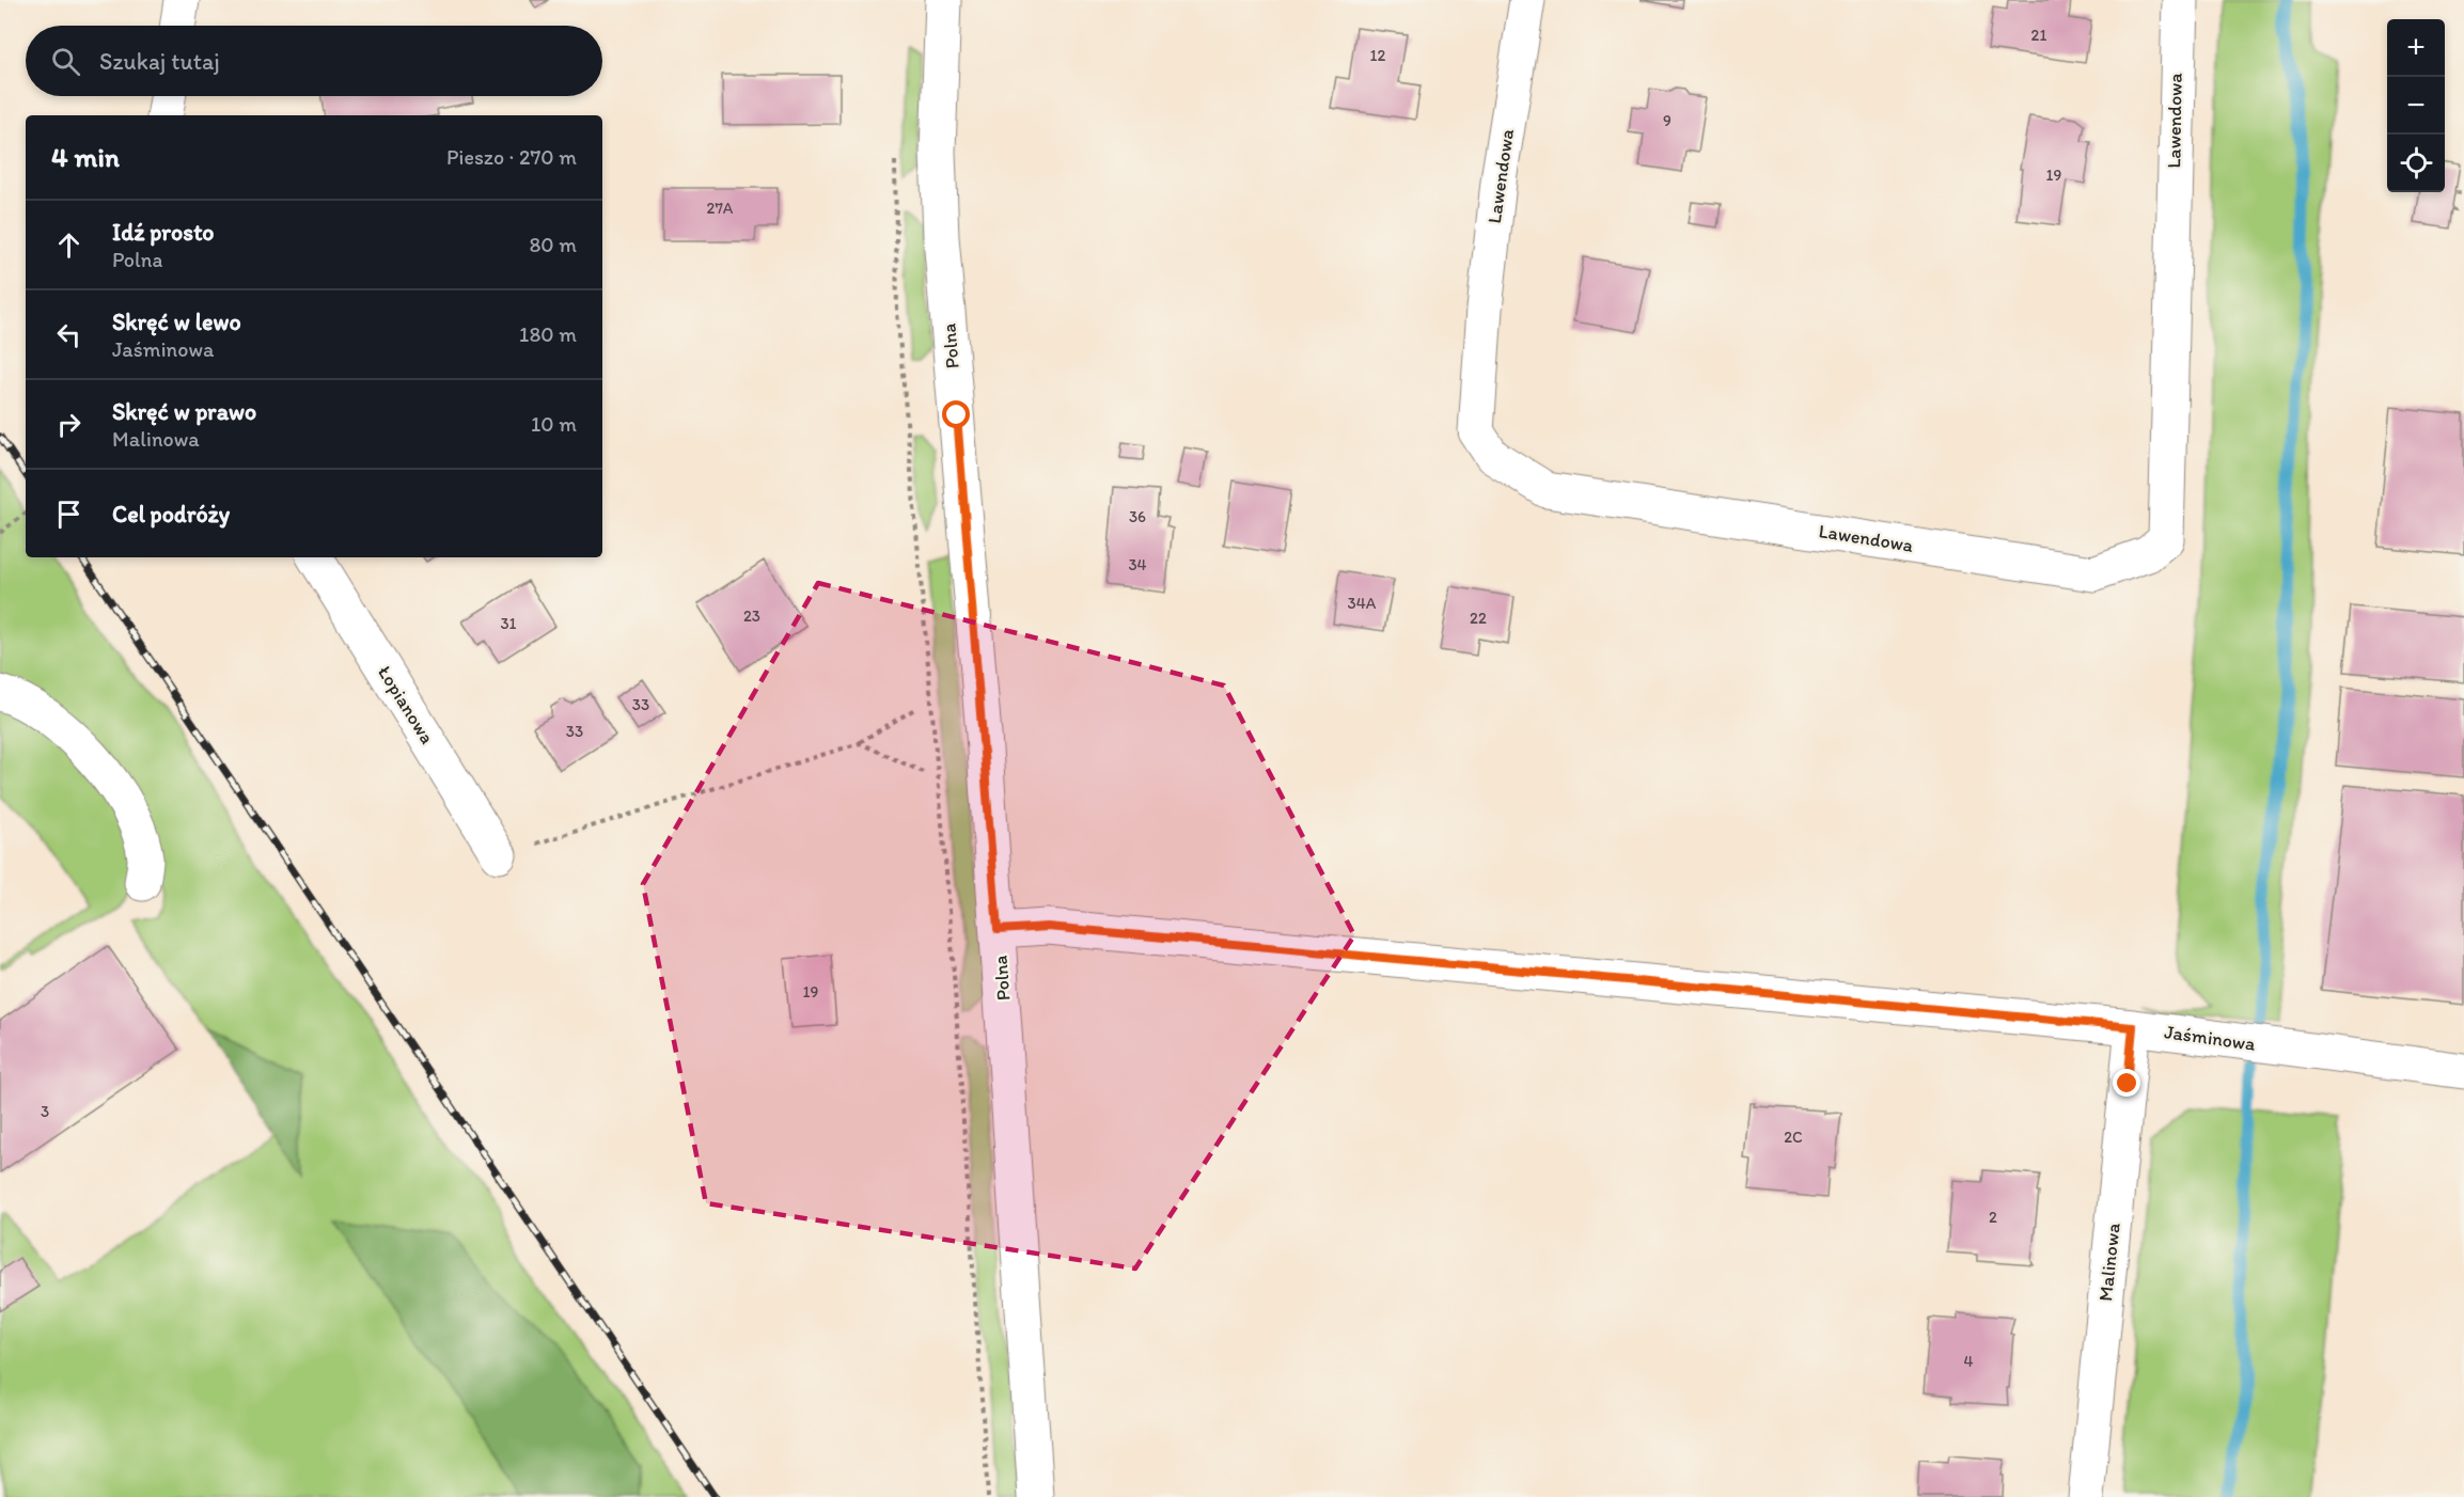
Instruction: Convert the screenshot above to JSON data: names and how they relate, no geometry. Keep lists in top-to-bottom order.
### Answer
{
  "streets": {
    "street": [
      "Lawendowa",
      "Polna",
      "Łopianowa",
      "Jaśminowa",
      "Malinowa"
    ]
  },
  "crossings": [
    ["Polna", "Jaśminowa"],
    ["Jaśminowa", "Malinowa"]
  ],
  "house_numbers": [
    "21",
    "12",
    "9",
    "19",
    "27A",
    "36",
    "34",
    "34A",
    "23",
    "22",
    "31",
    "33",
    "33",
    "19",
    "3",
    "2C",
    "2",
    "4"
  ],
  "page": {
    "map_buttons": ["+", "−"],
    "search": "Szukaj tutaj",
    "heading": ["4 min", "Pieszo · 270 m"],
    "list": [
      ["Idź prosto", "Polna", "80 m"],
      ["Skręć w lewo", "Jaśminowa", "180 m"],
      ["Skręć w prawo", "Malinowa", "10 m"],
      "Cel podróży"
    ]
  }
}
